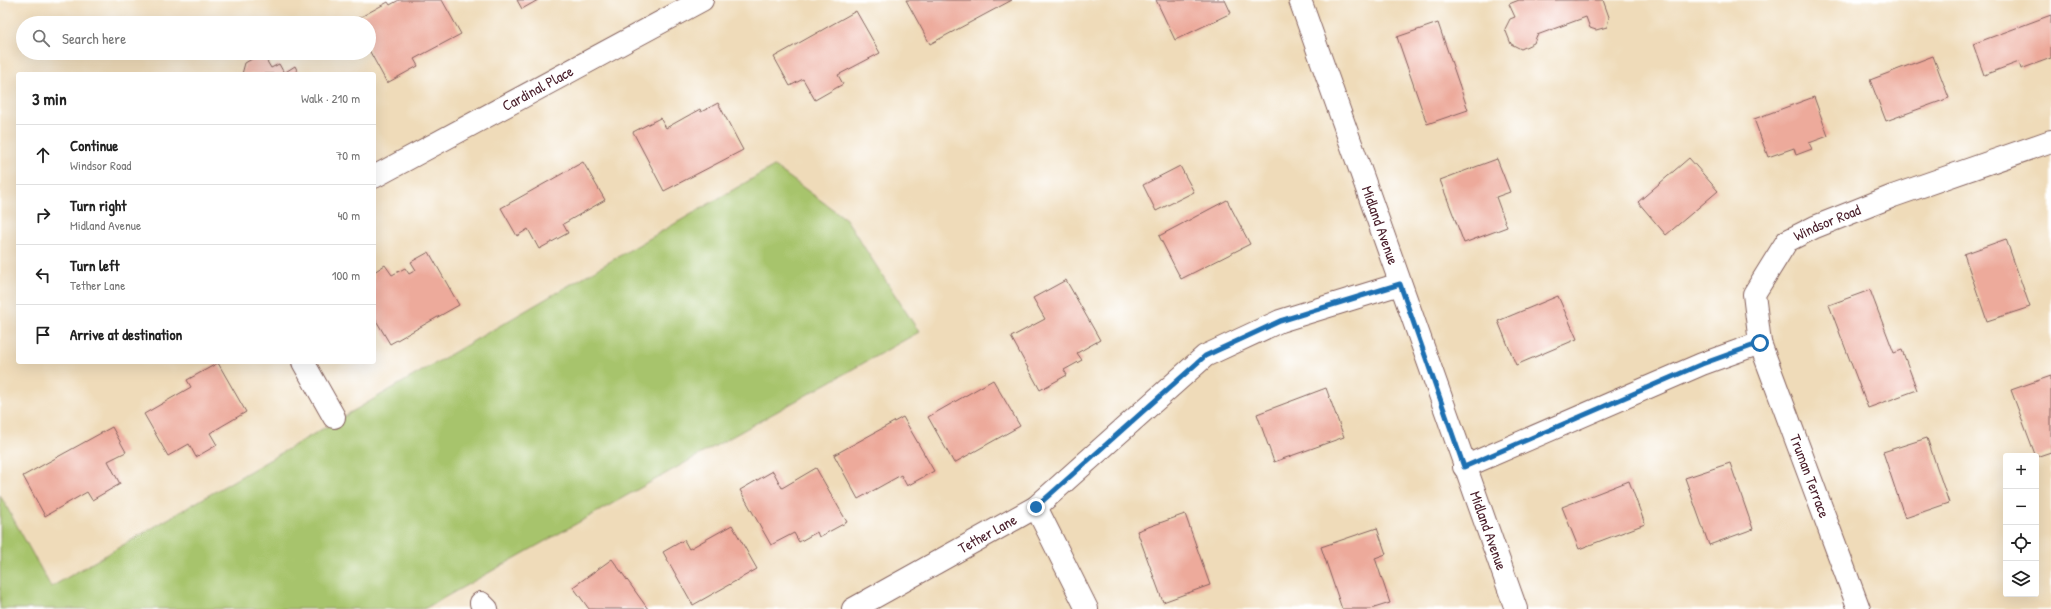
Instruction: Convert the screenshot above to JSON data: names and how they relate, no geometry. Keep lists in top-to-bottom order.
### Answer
{
  "streets": {
    "street": [
      "Cardinal Place",
      "Windsor Road",
      "Midland Avenue",
      "Truman Terrace",
      "Tether Lane"
    ]
  },
  "crossings": [
    ["Windsor Road", "Truman Terrace"],
    ["Midland Avenue", "Tether Lane"]
  ],
  "page": {
    "search": "Search here",
    "heading": ["3 min", "Walk · 210 m"],
    "list": [
      ["Continue", "Windsor Road", "70 m"],
      ["Turn right", "Midland Avenue", "40 m"],
      ["Turn left", "Tether Lane", "100 m"],
      "Arrive at destination"
    ],
    "map_buttons": ["+", "−"]
  }
}
